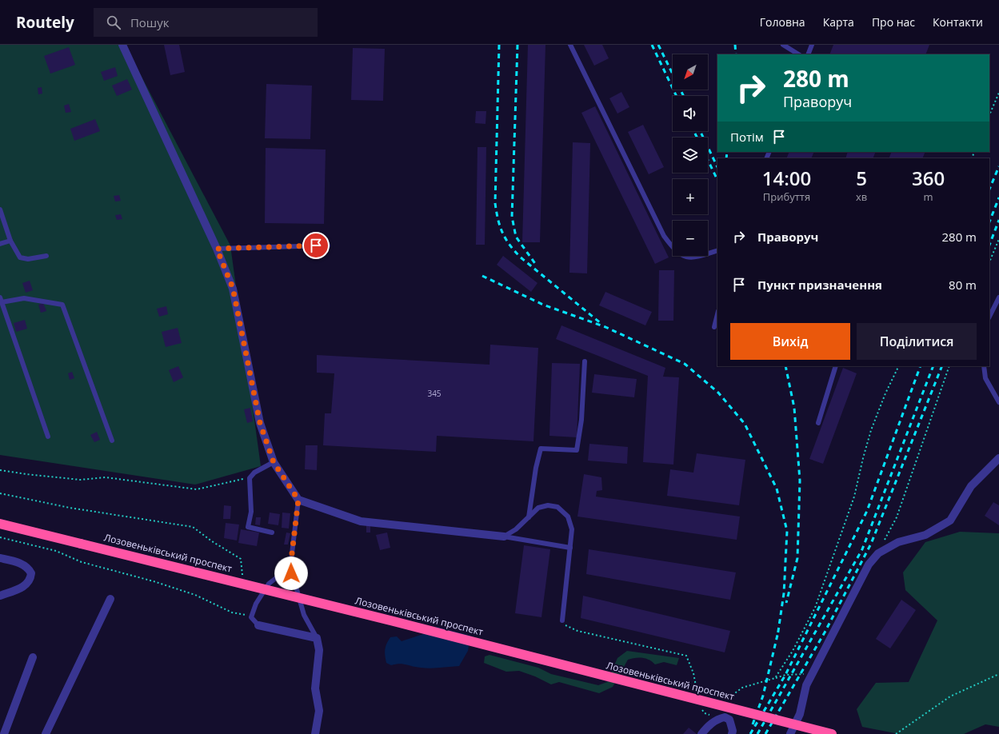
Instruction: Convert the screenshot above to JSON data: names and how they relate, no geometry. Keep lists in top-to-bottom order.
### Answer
{
  "streets": {
    "highway": ["Лозовеньківський проспект"]
  },
  "house_numbers": ["345"],
  "north": "bottom left",
  "page": {
    "header": "Routely",
    "search": "Пошук",
    "nav": [
      "Головна",
      "Карта",
      "Про нас",
      "Контакти"
    ],
    "map_buttons": ["+", "−"],
    "turn": ["280 m", "Праворуч"],
    "then": "Потім",
    "eta": [
      "14:00",
      "Прибуття",
      "5",
      "хв",
      "360",
      "m"
    ],
    "list": [
      {
        "name": "Праворуч",
        "value": "280 m"
      },
      {
        "name": "Пункт призначення",
        "value": "80 m"
      }
    ],
    "buttons": ["Вихід", "Поділитися"]
  }
}
